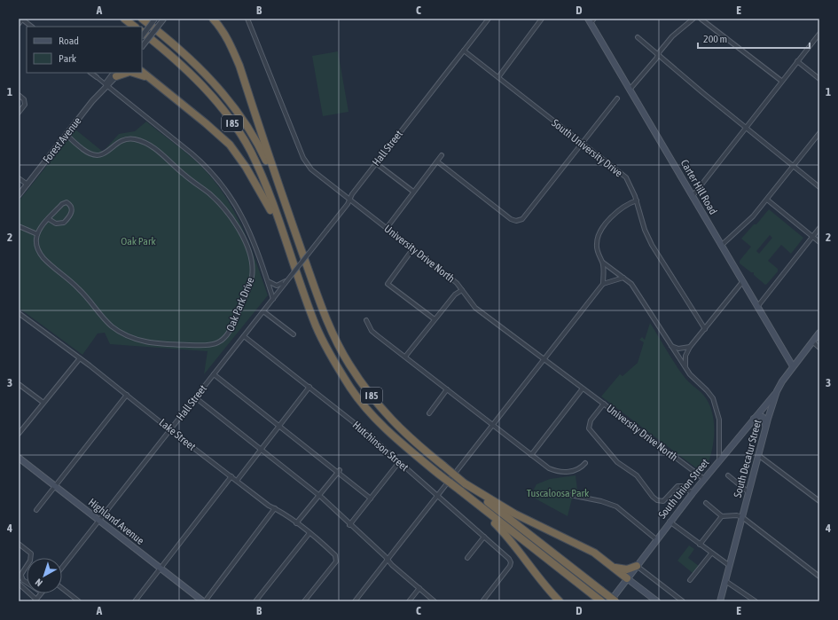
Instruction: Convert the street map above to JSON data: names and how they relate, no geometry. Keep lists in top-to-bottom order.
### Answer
{
  "streets": {
    "highway": ["I 85"],
    "main road": [
      "Carter Hill Road",
      "South Decatur Street",
      "South Union Street",
      "Highland Avenue"
    ],
    "street": [
      "Forest Avenue",
      "Hall Street",
      "South University Drive",
      "University Drive North",
      "Oak Park Drive",
      "Lake Street",
      "Hutchinson Street"
    ]
  },
  "crossings": [
    ["Forest Avenue", "Oak Park Drive"],
    ["Hall Street", "South University Drive"],
    ["Hall Street", "University Drive North"],
    ["Hall Street", "Lake Street"],
    ["Hall Street", "Hutchinson Street"],
    ["Hall Street", "Highland Avenue"],
    ["Carter Hill Road", "South Decatur Street"],
    ["University Drive North", "South Union Street"],
    ["South Decatur Street", "South Union Street"]
  ],
  "parks": ["Oak Park", "Tuscaloosa Park"],
  "legend": ["Road", "Park"],
  "scale_bar": "200 m",
  "north": "bottom left",
  "grid": {
    "columns": [
      "A",
      "B",
      "C",
      "D",
      "E"
    ],
    "rows": [
      "1",
      "2",
      "3",
      "4"
    ]
  }
}
